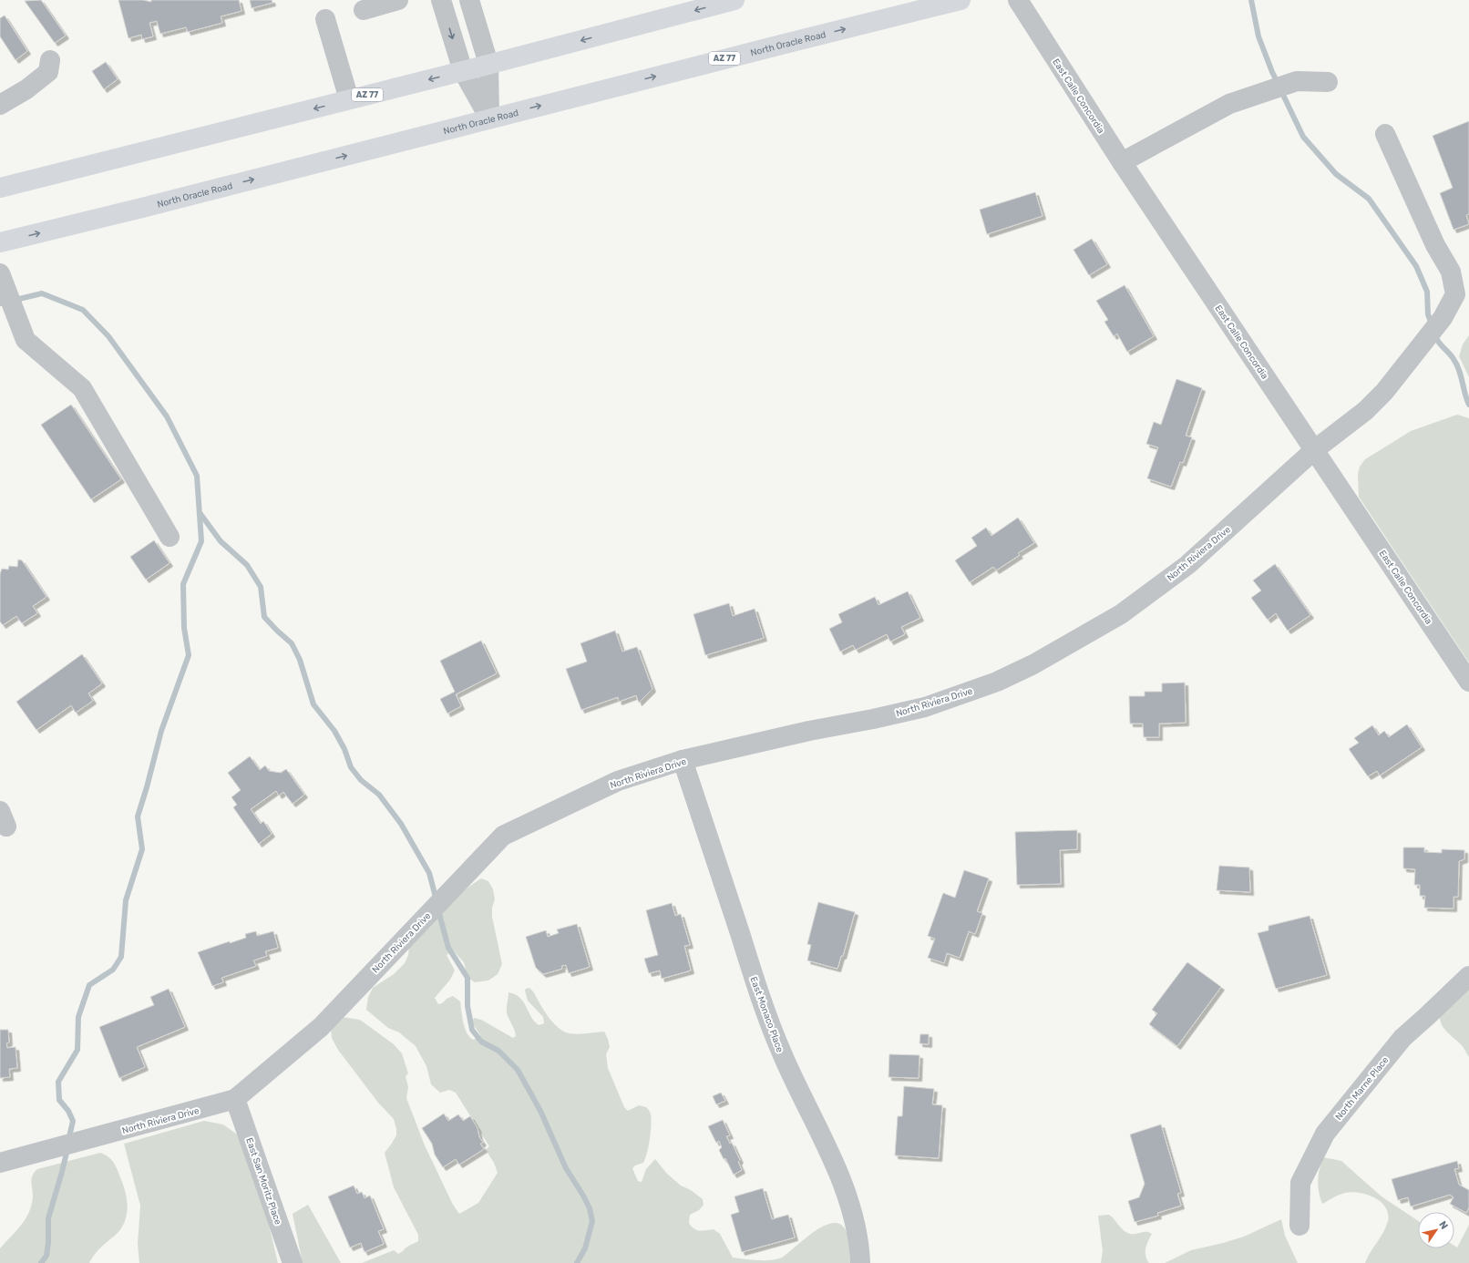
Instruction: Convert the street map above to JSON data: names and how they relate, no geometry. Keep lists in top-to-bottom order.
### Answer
{
  "streets": {
    "highway": ["North Oracle Road", "AZ 77"],
    "street": [
      "East Calle Concordia",
      "North Riviera Drive",
      "East Monaco Place",
      "North Marne Place",
      "East San Moritz Place"
    ]
  },
  "crossings": [
    ["East Calle Concordia", "North Riviera Drive"],
    ["North Riviera Drive", "East Monaco Place"],
    ["North Riviera Drive", "East San Moritz Place"]
  ],
  "north": "top right"
}
